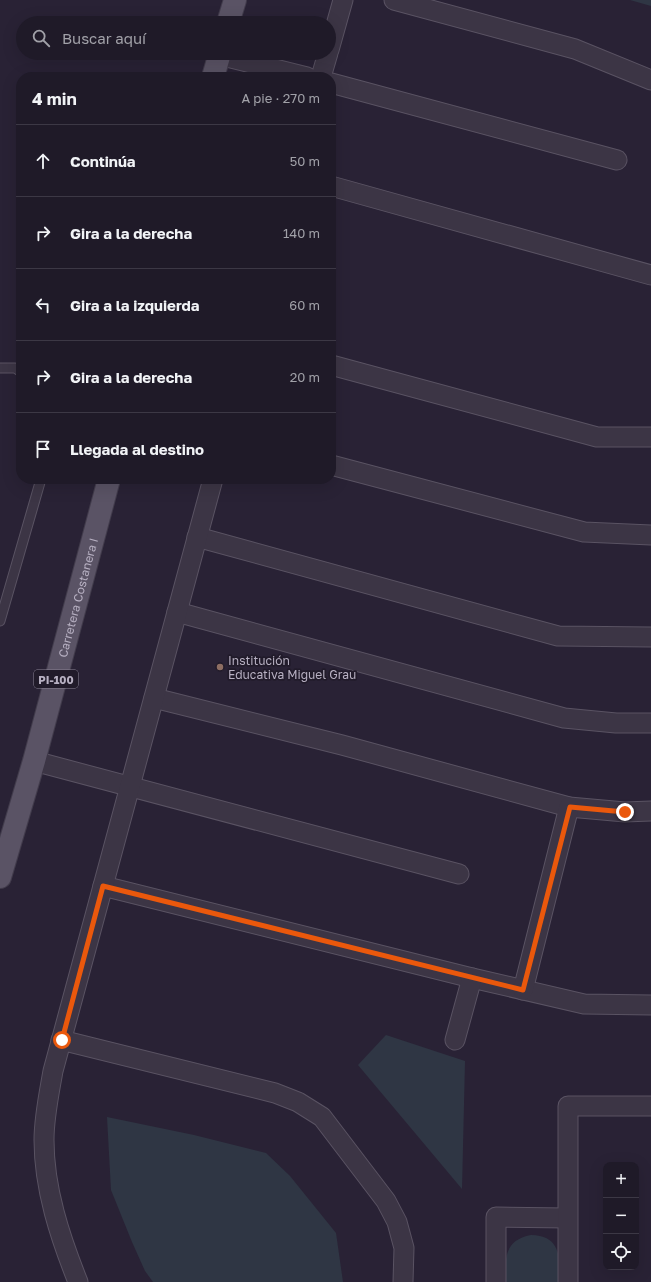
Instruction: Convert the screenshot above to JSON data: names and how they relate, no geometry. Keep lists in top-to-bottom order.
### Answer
{
  "streets": {
    "main road": ["Carretera Costanera I", "PI-100"]
  },
  "places": ["Institución Educativa Miguel Grau"],
  "page": {
    "search": "Buscar aquí",
    "heading": ["4 min", "A pie · 270 m"],
    "list": [
      ["Continúa", "50 m"],
      ["Gira a la derecha", "140 m"],
      ["Gira a la izquierda", "60 m"],
      ["Gira a la derecha", "20 m"],
      "Llegada al destino"
    ],
    "map_buttons": ["+", "−"]
  }
}
